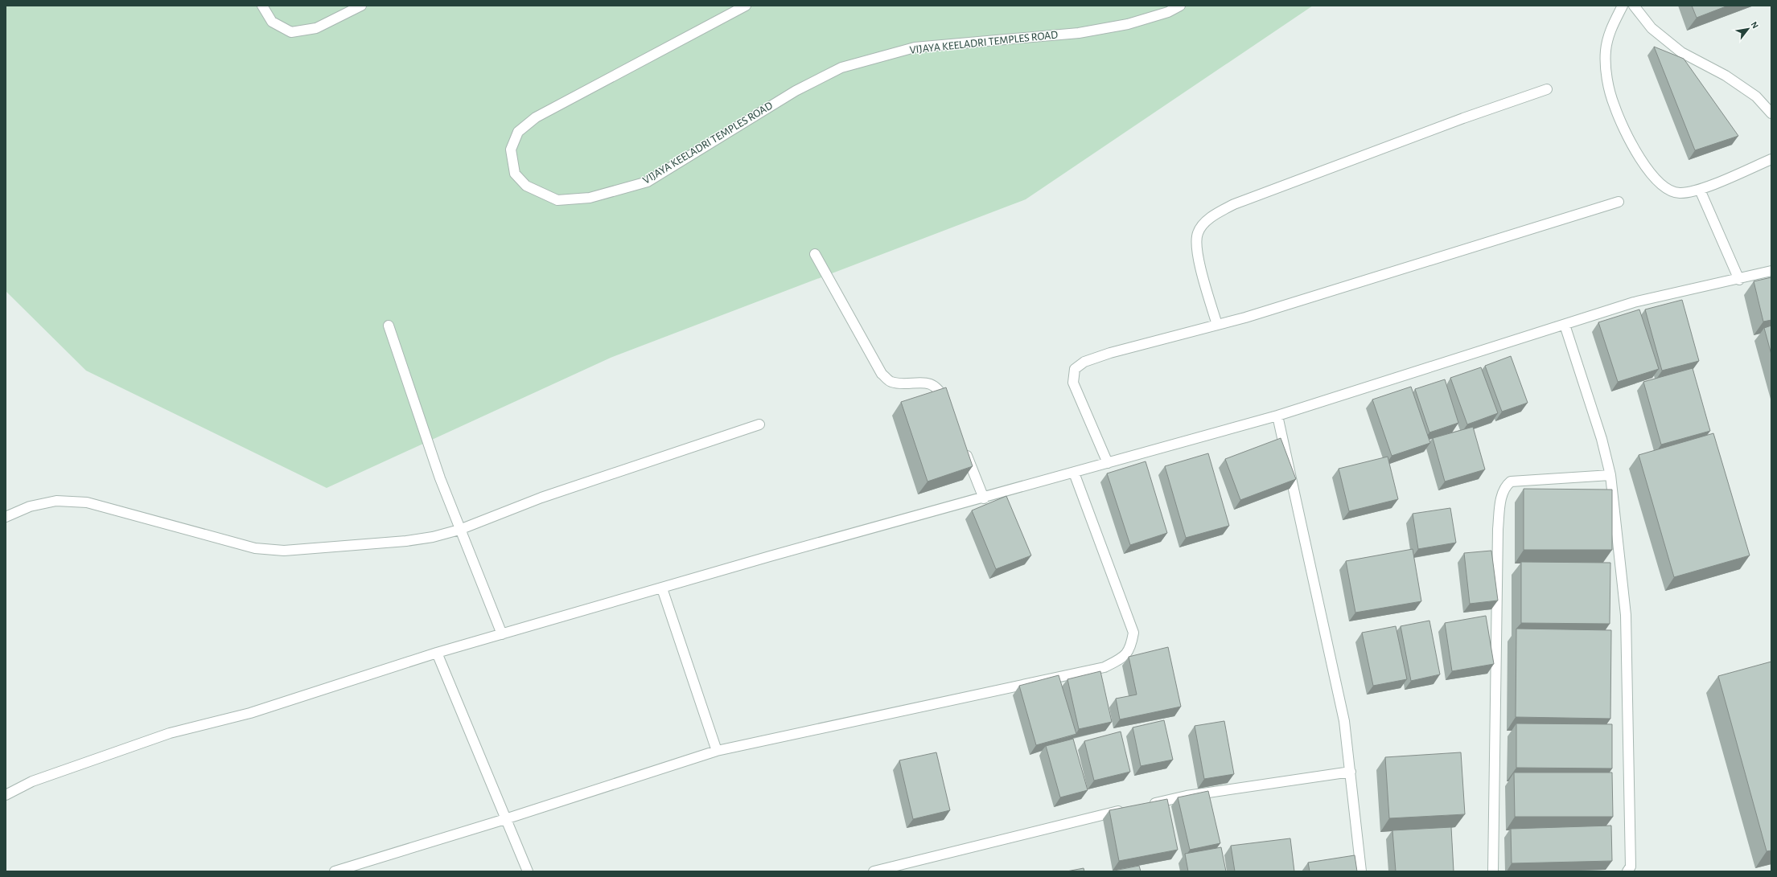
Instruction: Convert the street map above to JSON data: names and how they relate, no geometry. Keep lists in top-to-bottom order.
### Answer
{
  "streets": {
    "street": ["VIJAYA KEELADRI TEMPLES ROAD"]
  },
  "north": "top right"
}
